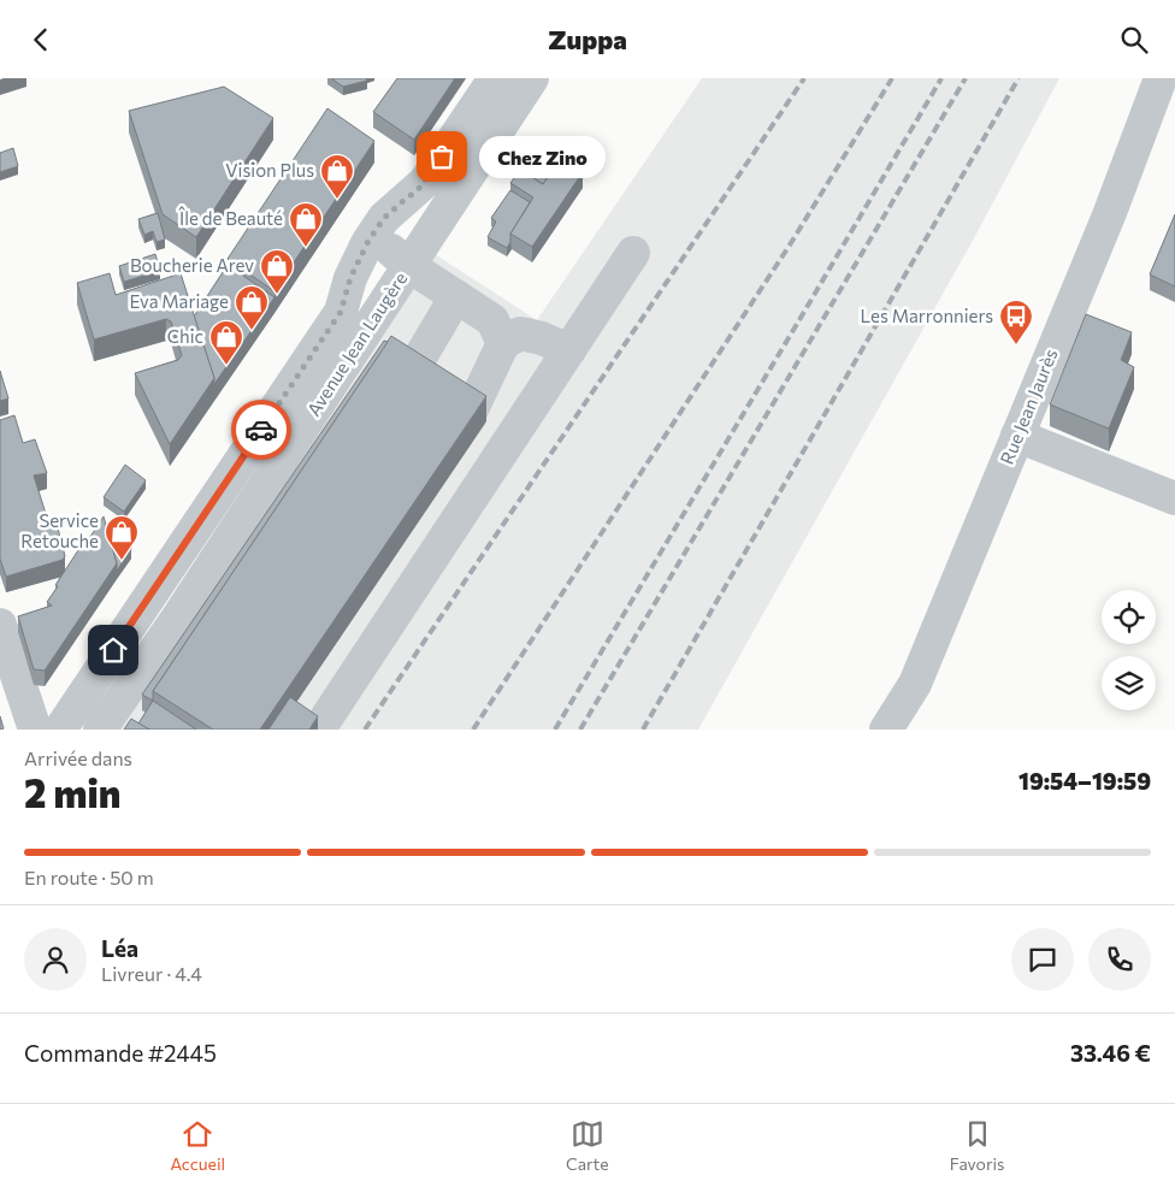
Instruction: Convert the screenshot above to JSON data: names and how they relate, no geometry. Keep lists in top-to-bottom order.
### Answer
{
  "streets": {
    "street": ["Avenue Jean Laugère", "Rue Jean Jaurès"]
  },
  "places": {
    "other": ["Chez Zino"],
    "shop": [
      "Vision Plus",
      "Île de Beauté",
      "Boucherie Arev",
      "Eva Mariage",
      "Chic",
      "Service Retouche"
    ],
    "bus stop": ["Les Marronniers"]
  },
  "page": {
    "header": "Zuppa",
    "bubble": "Chez Zino",
    "heading": ["2 min", "Arrivée dans", "19:54–19:59"],
    "panel": [
      "Léa",
      "Livreur · 4.4",
      "Commande #2445",
      "33.46 €"
    ],
    "bar": "En route · 50 m",
    "tabs": ["Accueil", "Carte", "Favoris"]
  }
}
